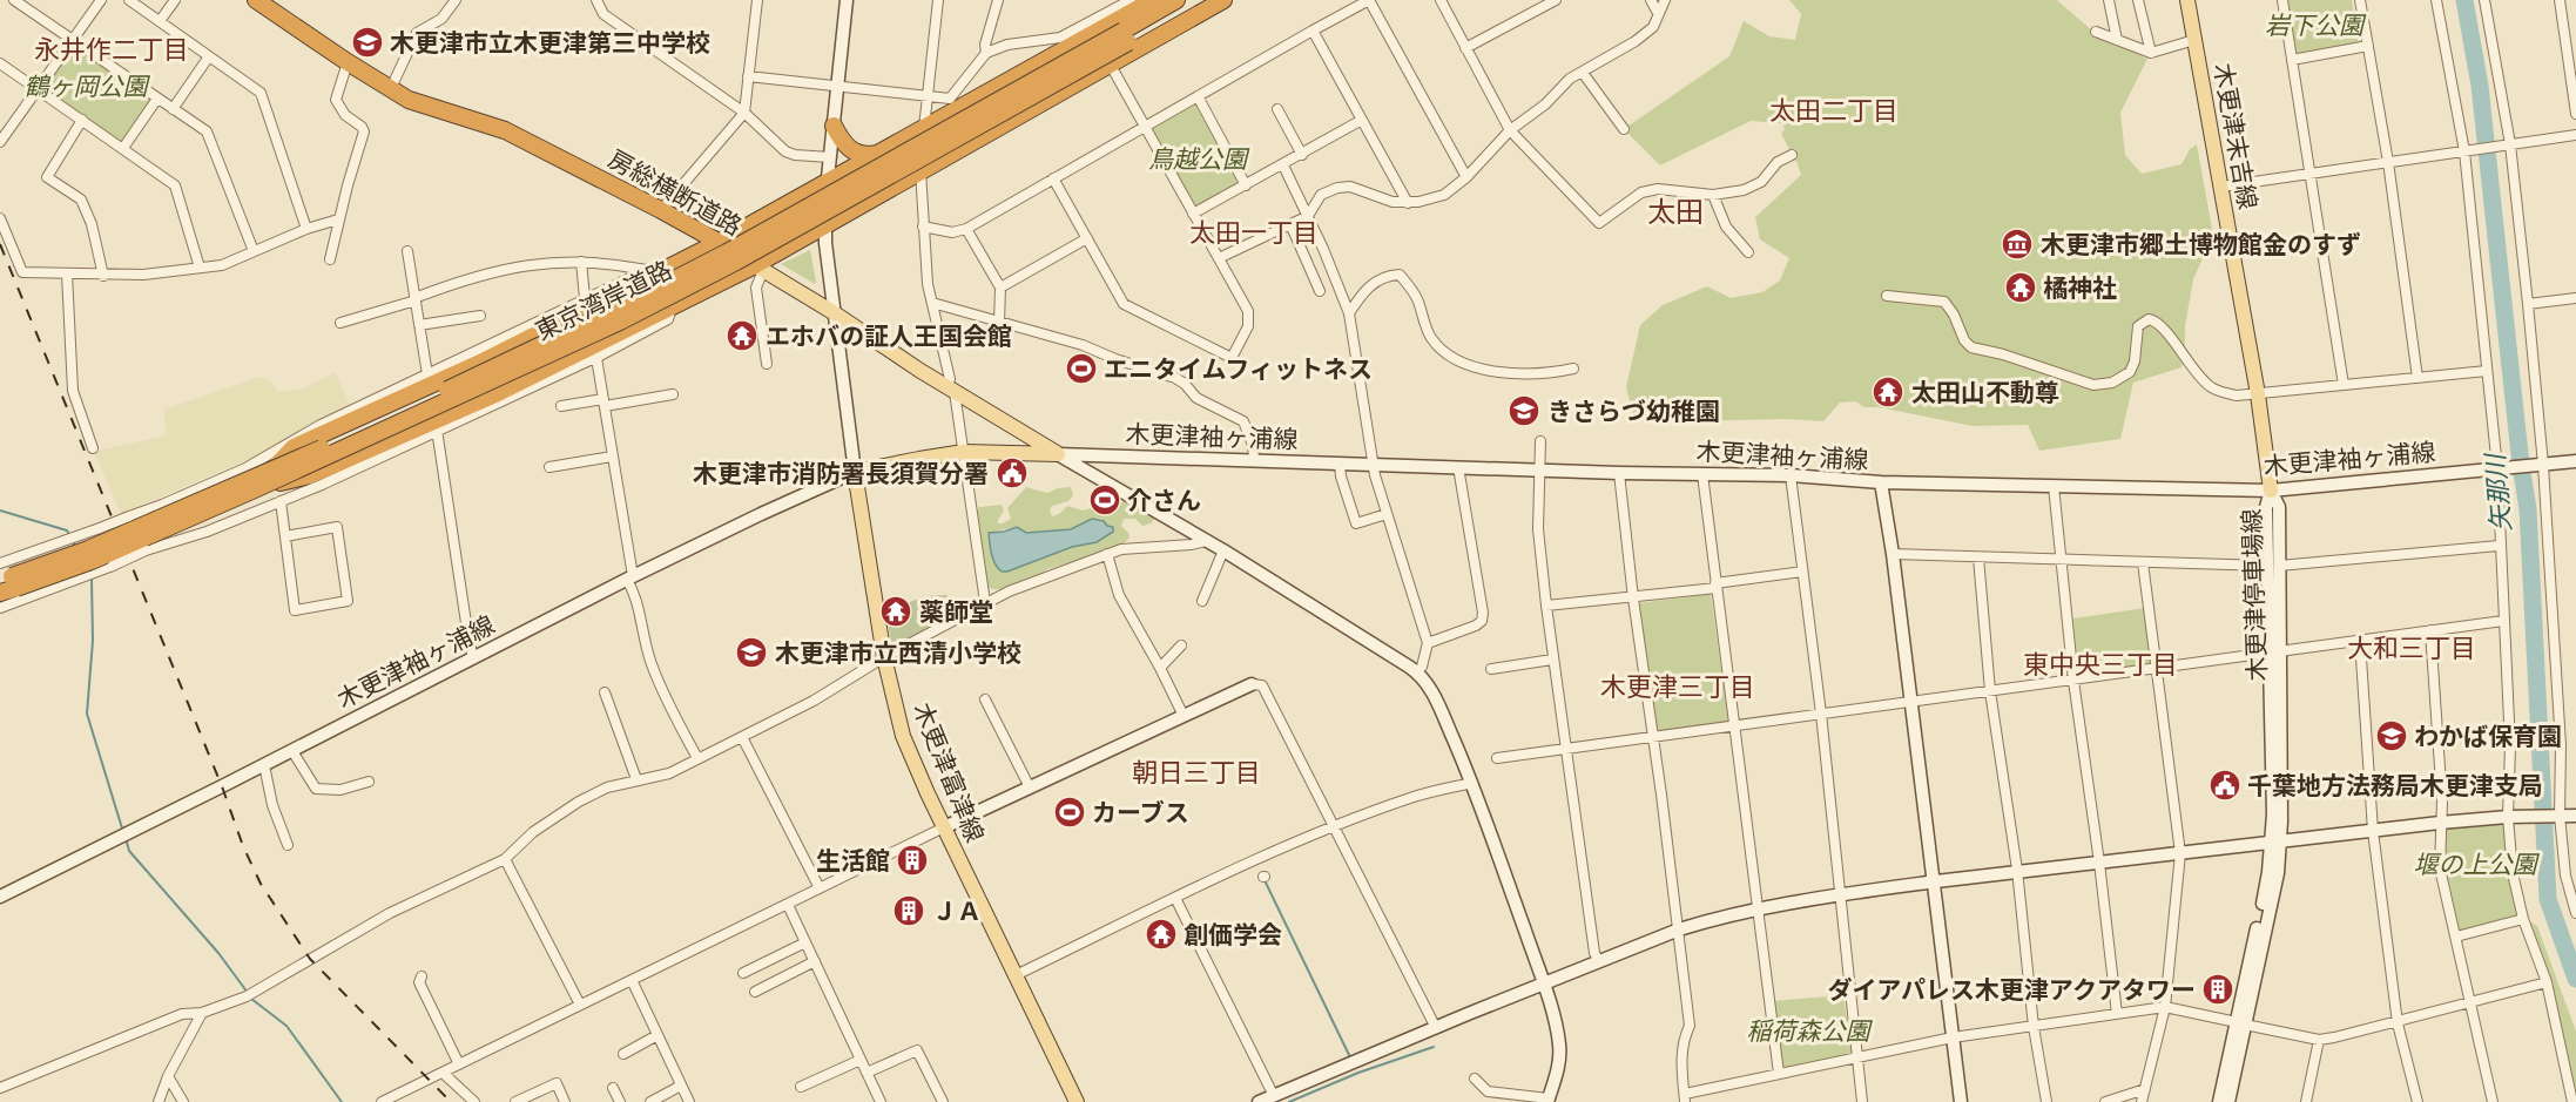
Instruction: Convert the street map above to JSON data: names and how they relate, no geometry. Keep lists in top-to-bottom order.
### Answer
{
  "streets": {
    "highway": ["房総横断道路", "東京湾岸道路"],
    "main road": ["木更津末吉線", "木更津富津線"],
    "street": ["木更津袖ヶ浦線", "木更津停車場線"]
  },
  "crossings": [
    ["木更津末吉線", "木更津袖ヶ浦線"],
    ["木更津末吉線", "木更津停車場線"],
    ["房総横断道路", "木更津袖ヶ浦線"],
    ["木更津袖ヶ浦線", "木更津停車場線"],
    ["木更津袖ヶ浦線", "木更津富津線"]
  ],
  "districts": [
    "永井作二丁目",
    "太田二丁目",
    "太田",
    "太田一丁目",
    "大和三丁目",
    "東中央三丁目",
    "木更津三丁目",
    "朝日三丁目"
  ],
  "water": ["矢那川"],
  "parks": [
    "岩下公園",
    "鶴ヶ岡公園",
    "鳥越公園",
    "堰の上公園",
    "稲荷森公園"
  ],
  "places": {
    "school or university": [
      "木更津市立木更津第三中学校",
      "きさらづ幼稚園",
      "木更津市立西清小学校",
      "わかば保育園"
    ],
    "museum": ["木更津市郷土博物館金のすず"],
    "temple": [
      "橘神社",
      "エホバの証人王国会館",
      "太田山不動尊",
      "薬師堂",
      "創価学会"
    ],
    "sports": ["エニタイムフィットネス", "介さん", "カーブス"],
    "public building": ["木更津市消防署長須賀分署", "千葉地方法務局木更津支局"],
    "building": ["生活館", "ＪＡ", "ダイアパレス木更津アクアタワー"]
  }
}
